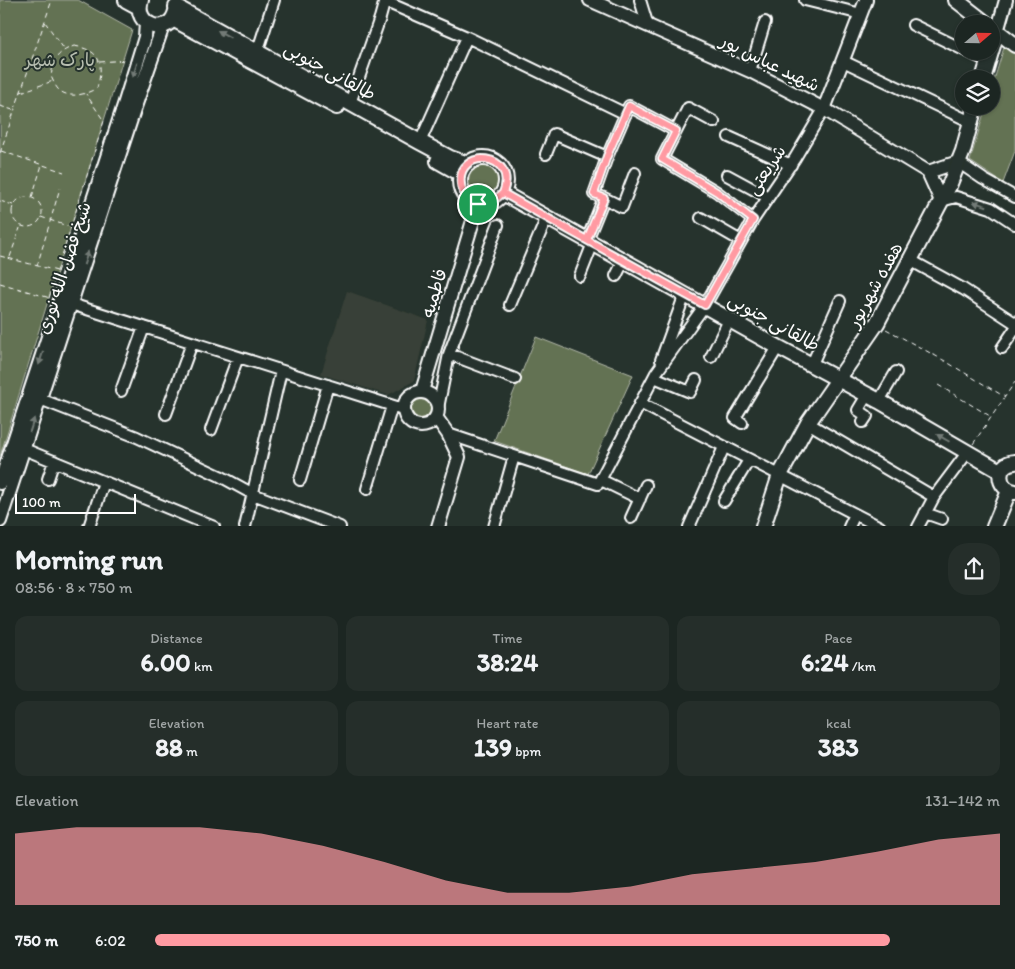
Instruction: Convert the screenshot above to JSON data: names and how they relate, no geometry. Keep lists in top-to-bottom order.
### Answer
{
  "streets": {
    "main road": ["طالقانی جنوبی", "هفده شهریور"],
    "street": [
      "شهید عباس پور",
      "شریعتی",
      "شیخ فضل الله نوری",
      "فاطمیه"
    ]
  },
  "crossings": [
    ["شهید عباس پور", "شریعتی"],
    ["طالقانی جنوبی", "شریعتی"],
    ["طالقانی جنوبی", "شیخ فضل الله نوری"],
    ["طالقانی جنوبی", "هفده شهریور"],
    ["طالقانی جنوبی", "فاطمیه"]
  ],
  "parks": ["پارک شهر"],
  "scale_bar": "100 m",
  "north": "right",
  "page": {
    "scale": "100 m",
    "heading": ["Morning run", "08:56 · 8 × 750 m"],
    "stats": [
      ["Distance", "6.00 km"],
      ["Time", "38:24"],
      ["Pace", "6:24 /km"],
      ["Elevation", "88 m"],
      ["Heart rate", "139 bpm"],
      ["kcal", "383"]
    ],
    "chart": ["Elevation", "131–142 m"],
    "list": [
      {
        "name": "750 m",
        "note": "6:02"
      }
    ]
  }
}
